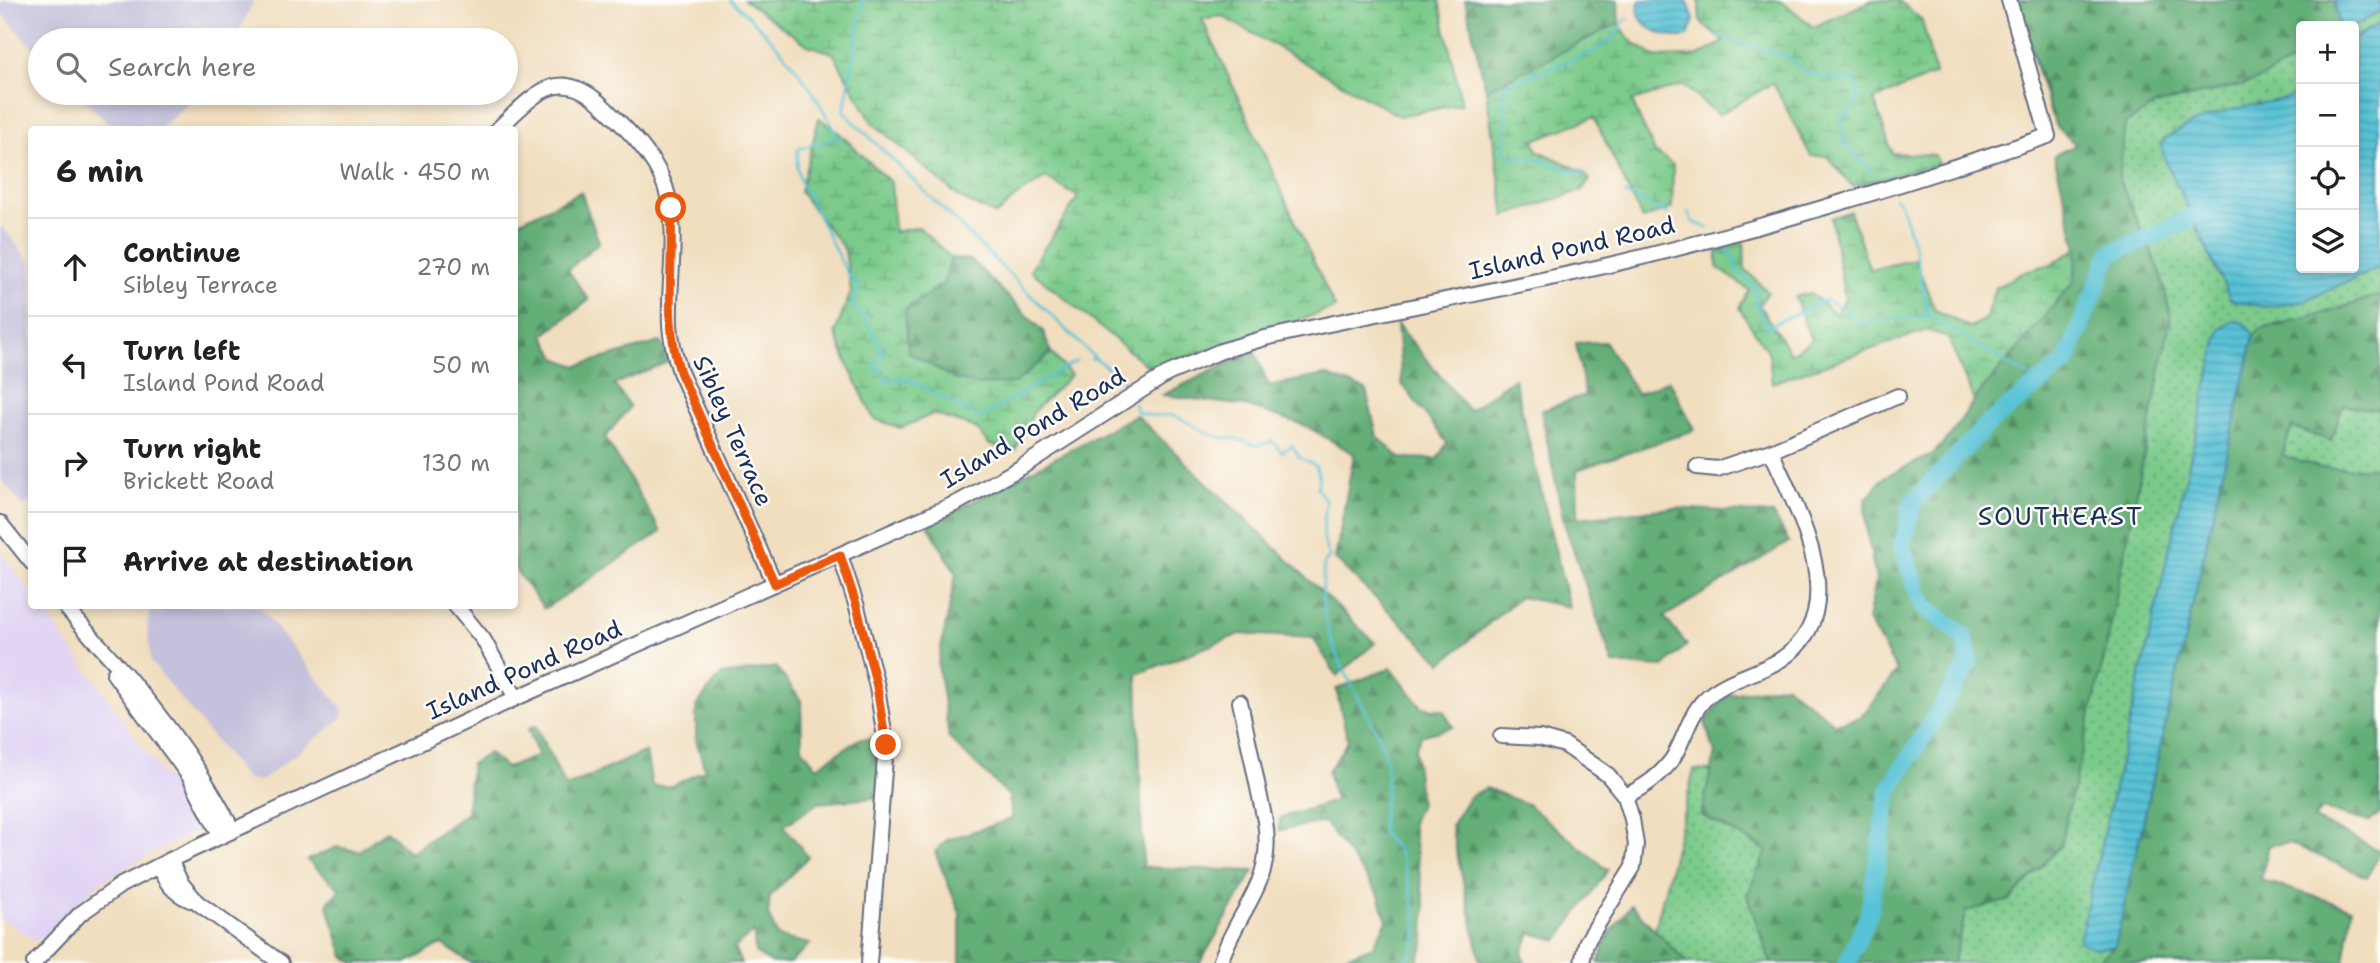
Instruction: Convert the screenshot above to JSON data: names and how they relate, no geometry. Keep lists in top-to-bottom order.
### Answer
{
  "streets": {
    "street": ["Island Pond Road", "Sibley Terrace"]
  },
  "crossings": [
    ["Island Pond Road", "Sibley Terrace"]
  ],
  "districts": ["SOUTHEAST"],
  "page": {
    "map_buttons": ["+", "−"],
    "search": "Search here",
    "heading": ["6 min", "Walk · 450 m"],
    "list": [
      ["Continue", "Sibley Terrace", "270 m"],
      ["Turn left", "Island Pond Road", "50 m"],
      ["Turn right", "Brickett Road", "130 m"],
      "Arrive at destination"
    ]
  }
}
